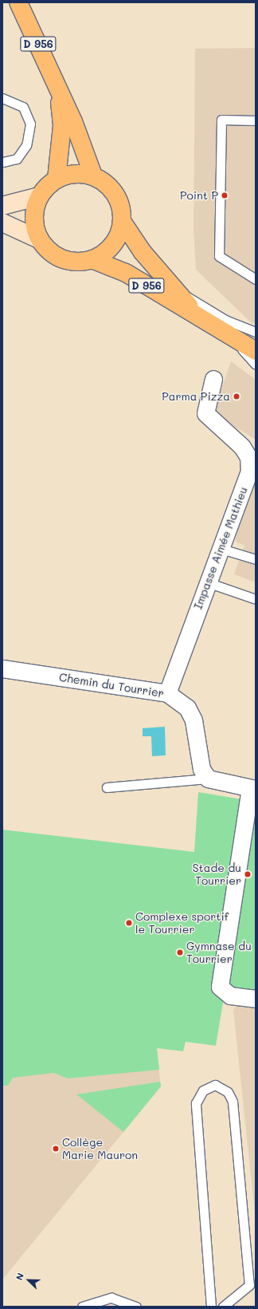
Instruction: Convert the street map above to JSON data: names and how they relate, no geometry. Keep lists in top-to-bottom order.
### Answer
{
  "streets": {
    "main road": ["D 956"],
    "street": ["Impasse Aimée Mathieu", "Chemin du Tourrier"]
  },
  "crossings": [
    ["Impasse Aimée Mathieu", "Chemin du Tourrier"]
  ],
  "places": [
    "Point P",
    "Parma Pizza",
    "Stade du Tourrier",
    "Complexe sportif le Tourrier",
    "Gymnase du Tourrier",
    "Collège Marie Mauron"
  ],
  "north": "top left"
}
